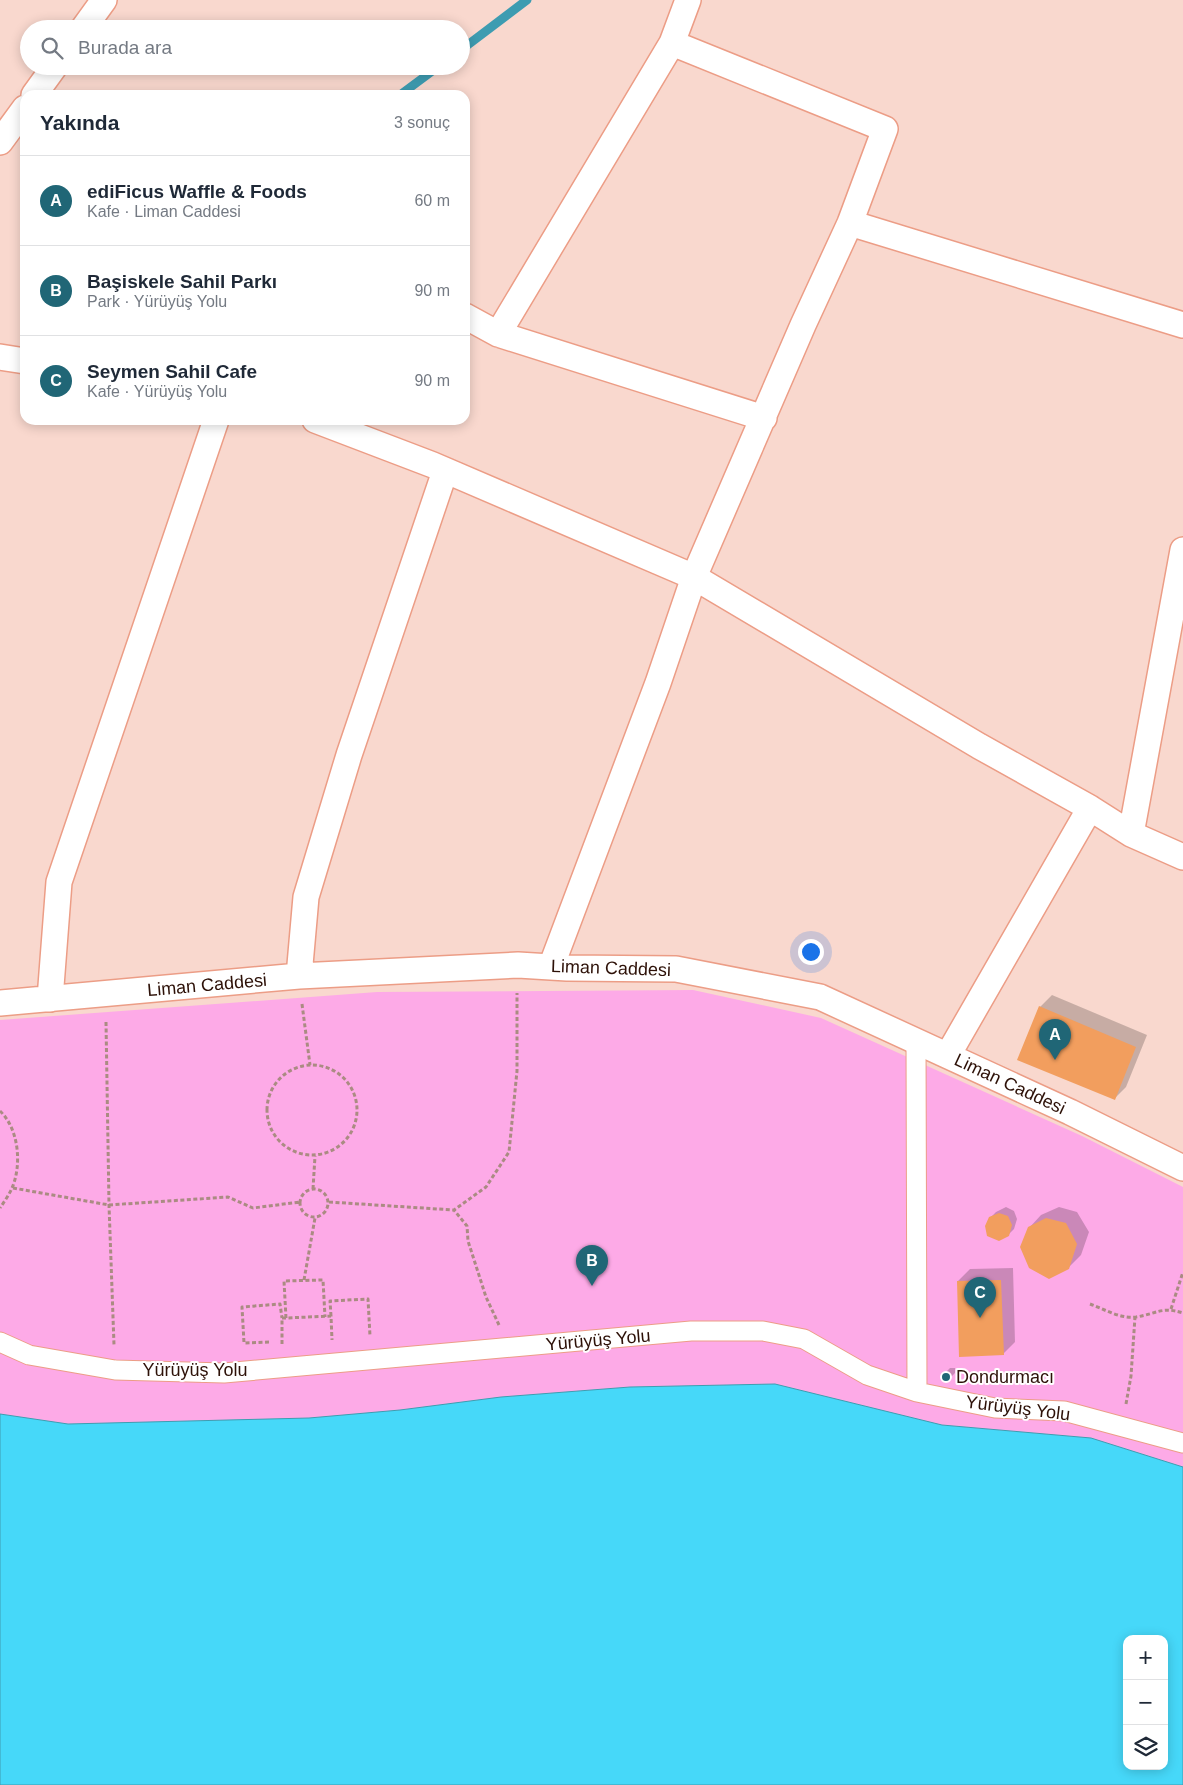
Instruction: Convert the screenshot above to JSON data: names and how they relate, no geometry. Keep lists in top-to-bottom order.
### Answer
{
  "streets": {
    "street": ["Liman Caddesi", "Yürüyüş Yolu"]
  },
  "places": ["Dondurmacı"],
  "page": {
    "search": "Burada ara",
    "heading": ["Yakında", "3 sonuç"],
    "list": [
      {
        "mark": "A",
        "name": "ediFicus Waffle & Foods",
        "note": "Kafe · Liman Caddesi",
        "value": "60 m"
      },
      {
        "mark": "B",
        "name": "Başiskele Sahil Parkı",
        "note": "Park · Yürüyüş Yolu",
        "value": "90 m"
      },
      {
        "mark": "C",
        "name": "Seymen Sahil Cafe",
        "note": "Kafe · Yürüyüş Yolu",
        "value": "90 m"
      }
    ],
    "pins": ["A", "B", "C"],
    "map_buttons": ["+", "−"]
  }
}
